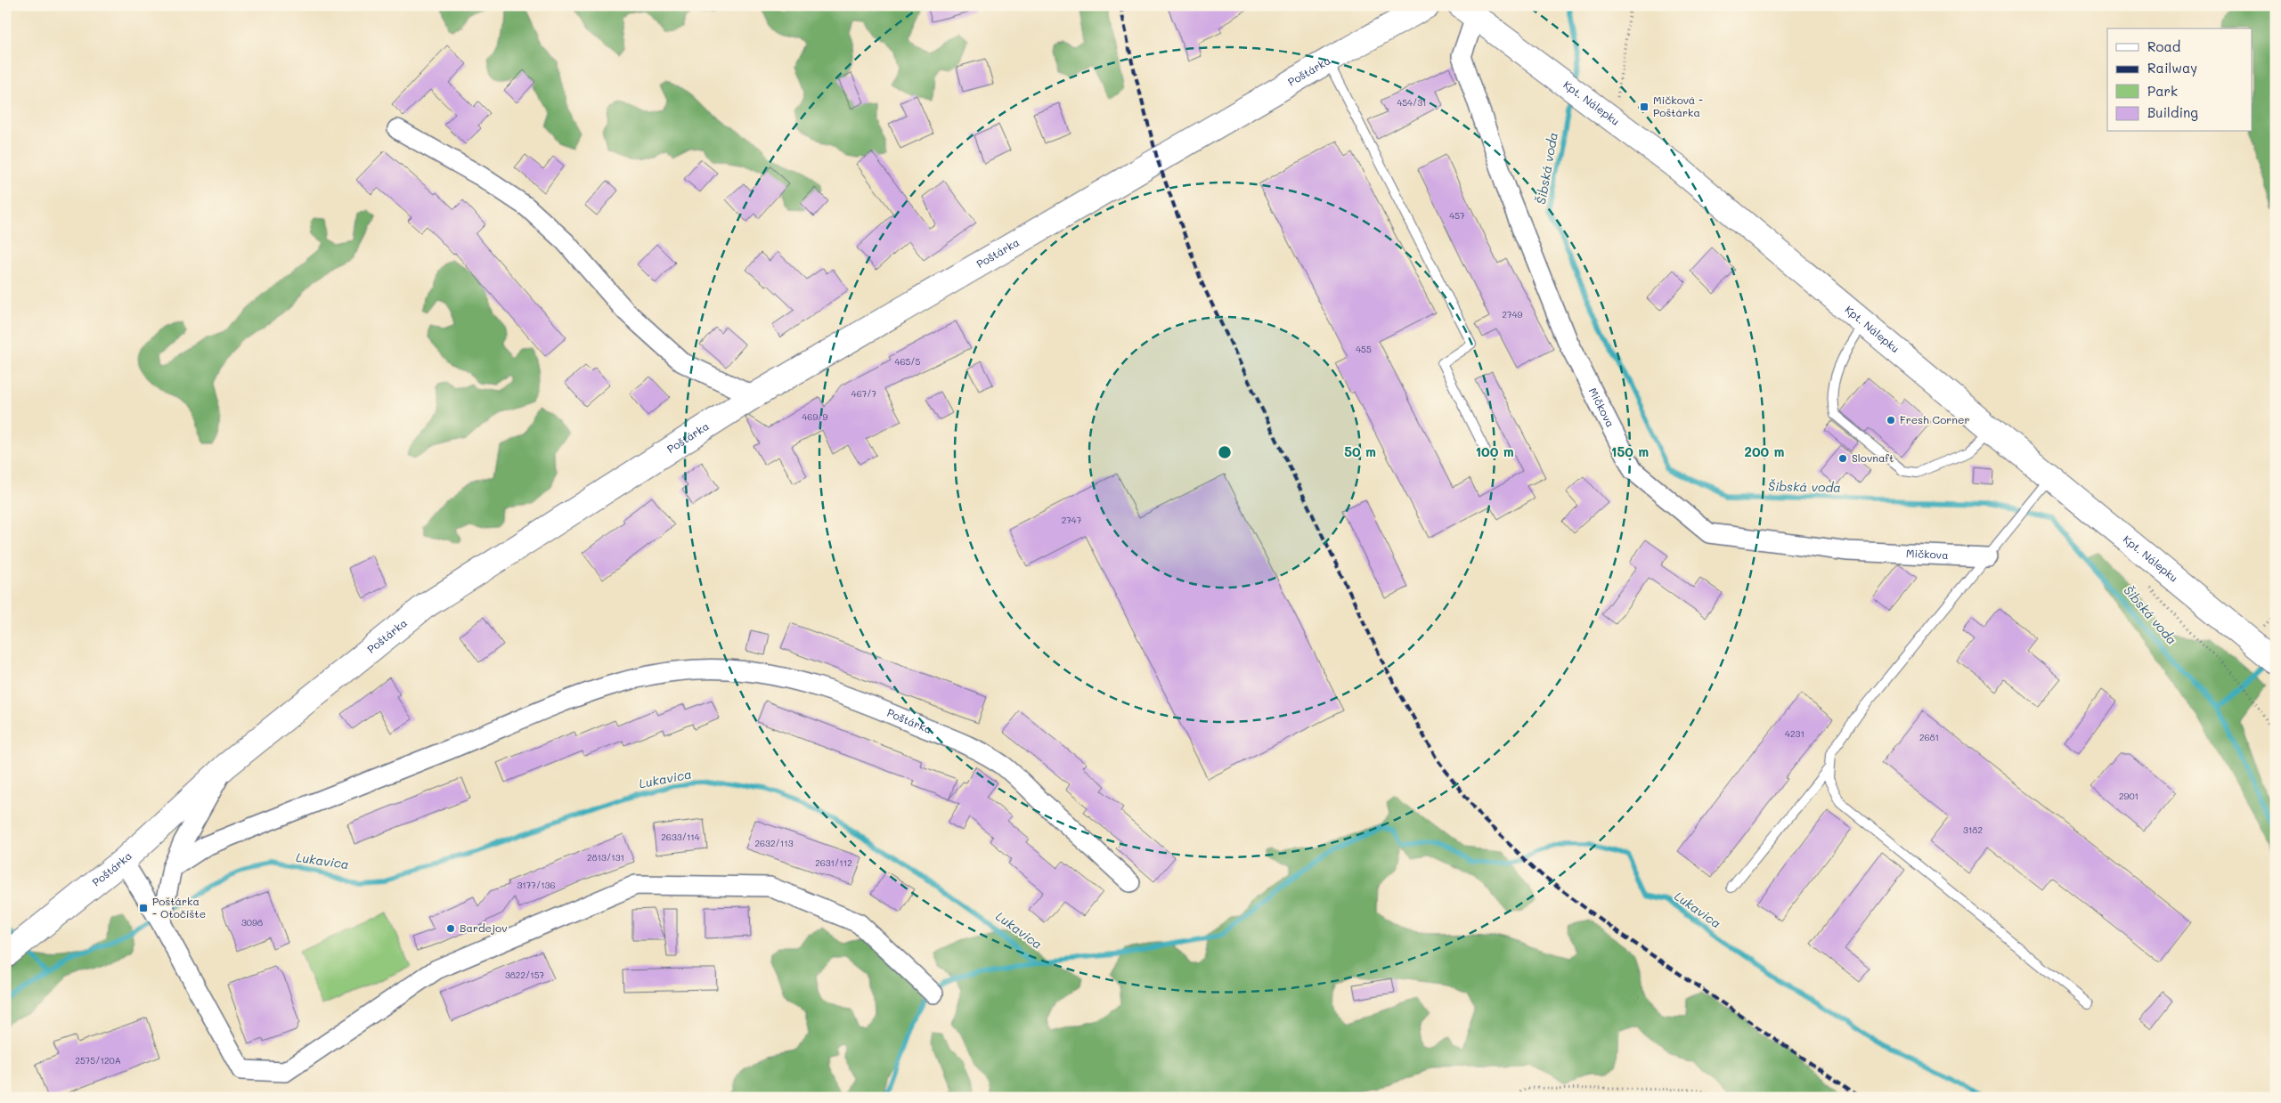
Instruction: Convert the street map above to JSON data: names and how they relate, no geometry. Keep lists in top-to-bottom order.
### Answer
{
  "streets": {
    "street": ["Poštárka", "Kpt. Nálepku", "Mičkova"]
  },
  "crossings": [
    ["Kpt. Nálepku", "Mičkova"]
  ],
  "water": ["Šibská voda", "Lukavica"],
  "places": {
    "transit": ["Mičková - Poštárka", "Poštárka - Otočište"],
    "other": ["Fresh Corner", "Slovnaft", "Bardejov"]
  },
  "house_numbers": [
    "454/31",
    "457",
    "2749",
    "455",
    "465/5",
    "467/7",
    "469/9",
    "2747",
    "4231",
    "2681",
    "2901",
    "3182",
    "2633/114",
    "2632/113",
    "2813/131",
    "2631/112",
    "3177/136",
    "3098",
    "3822/157",
    "2575/120A"
  ],
  "legend": [
    "Road",
    "Railway",
    "Park",
    "Building"
  ],
  "rings": [
    "50 m",
    "100 m",
    "150 m",
    "200 m"
  ]
}
